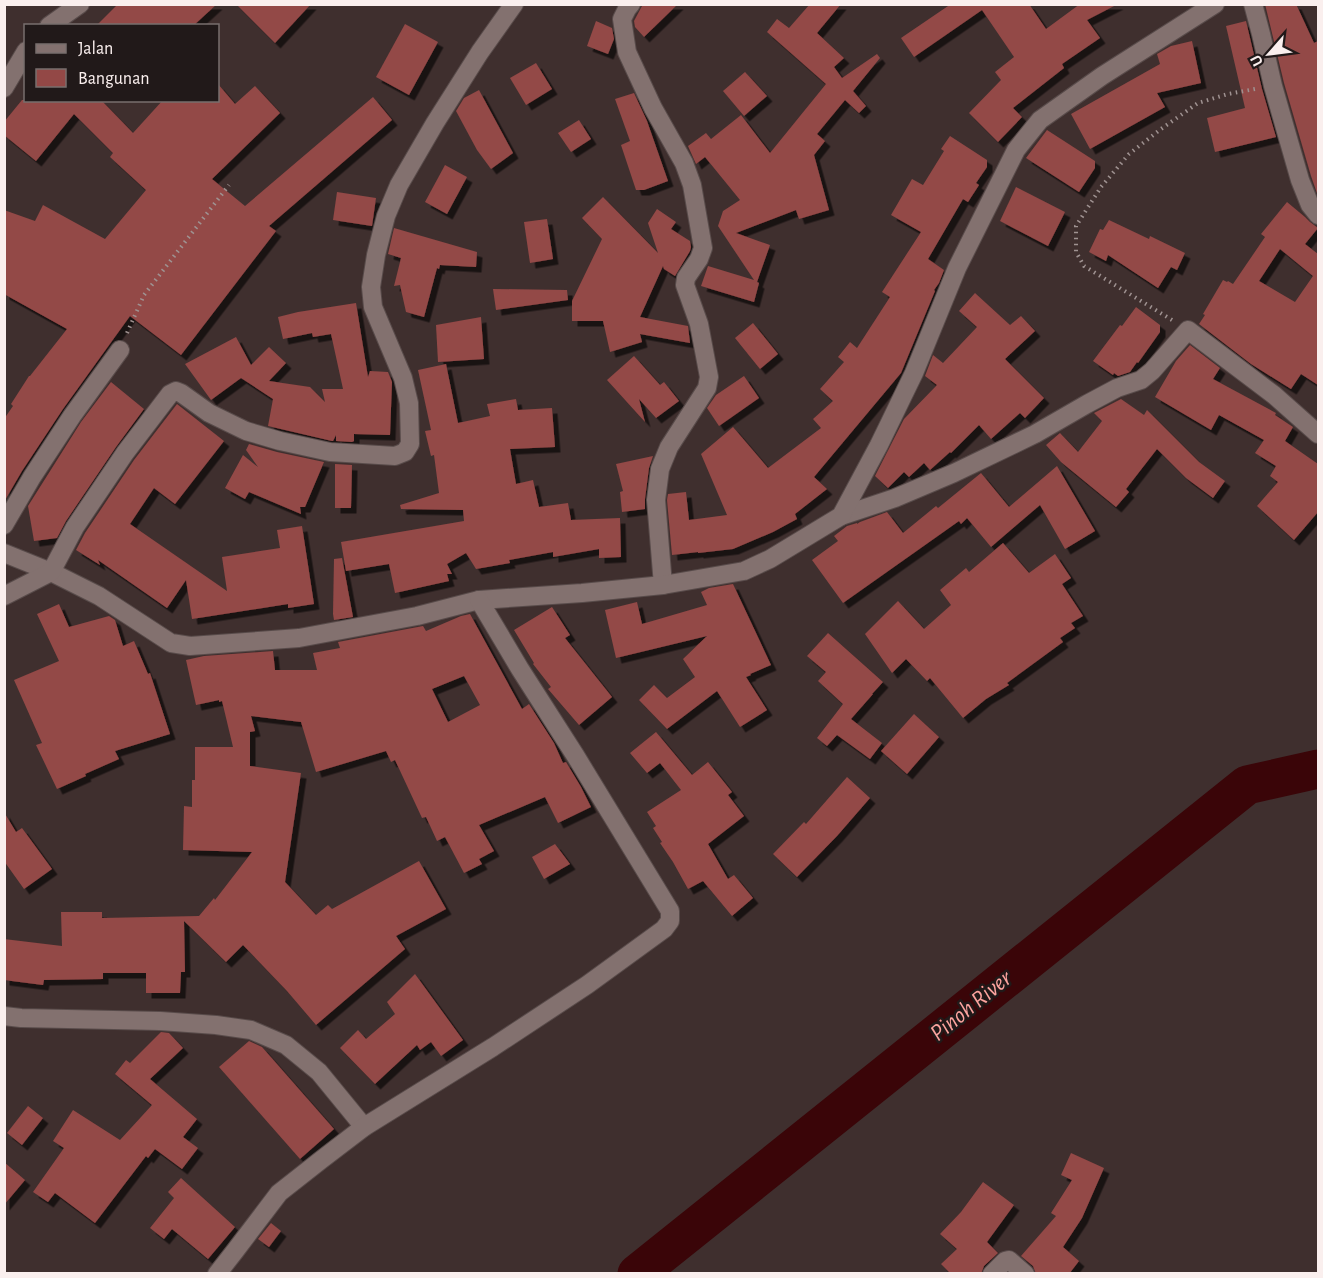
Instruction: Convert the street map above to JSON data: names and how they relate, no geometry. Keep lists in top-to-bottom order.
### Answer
{
  "water": ["Pinoh River"],
  "legend": ["Jalan", "Bangunan"],
  "north": "bottom left"
}
